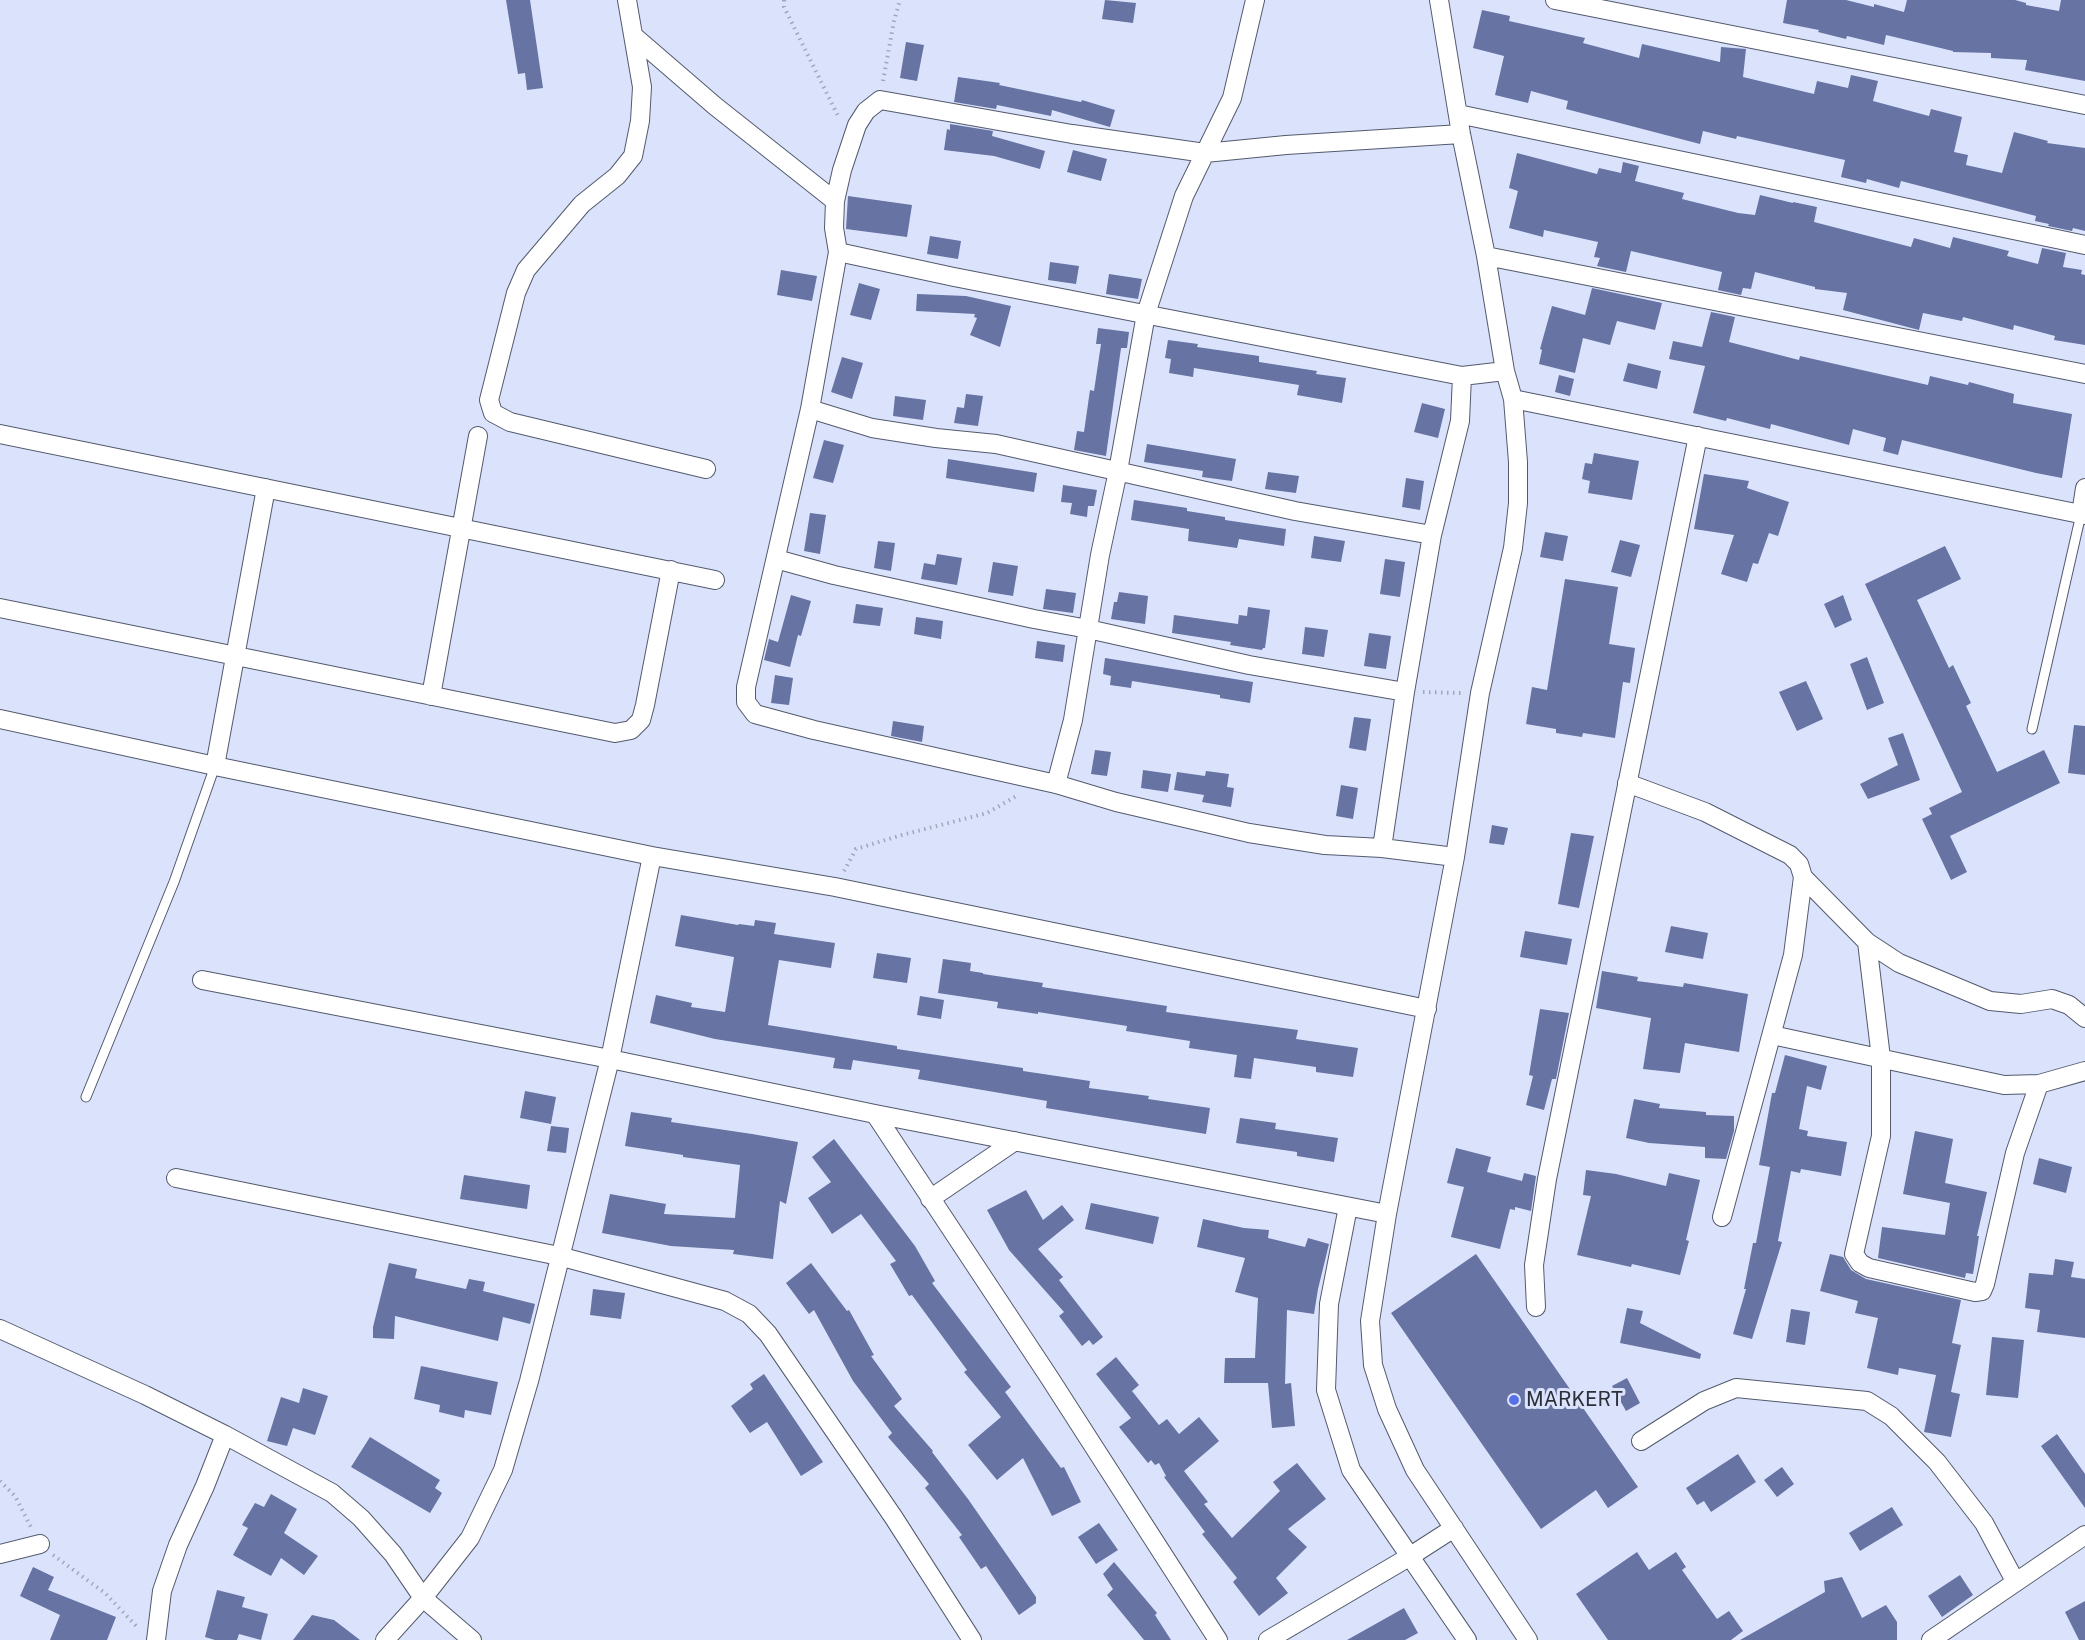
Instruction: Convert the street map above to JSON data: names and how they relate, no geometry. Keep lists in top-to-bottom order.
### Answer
{
  "places": ["MARKERT"]
}
